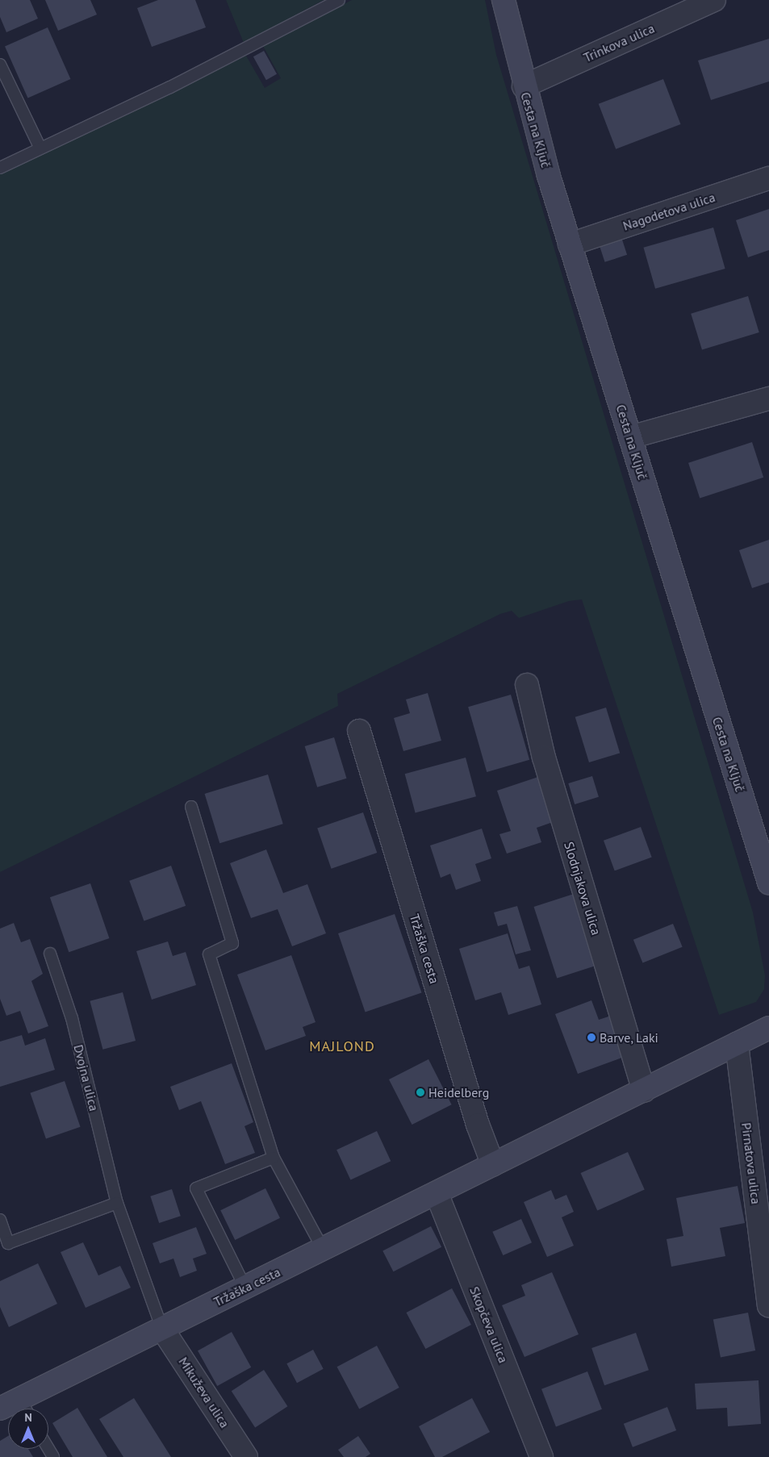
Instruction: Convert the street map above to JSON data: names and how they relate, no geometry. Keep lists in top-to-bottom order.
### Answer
{
  "streets": {
    "street": [
      "Trinkova ulica",
      "Cesta na Ključ",
      "Nagodetova ulica",
      "Slodnjakova ulica",
      "Tržaška cesta",
      "Pirnatova ulica",
      "Skopčeva ulica",
      "Mikuževa ulica"
    ],
    "lane": ["Dvojna ulica"]
  },
  "crossings": [
    ["Trinkova ulica", "Cesta na Ključ"],
    ["Cesta na Ključ", "Nagodetova ulica"],
    ["Slodnjakova ulica", "Tržaška cesta"],
    ["Tržaška cesta", "Dvojna ulica"],
    ["Tržaška cesta", "Pirnatova ulica"],
    ["Tržaška cesta", "Skopčeva ulica"],
    ["Tržaška cesta", "Mikuževa ulica"],
    ["Dvojna ulica", "Mikuževa ulica"]
  ],
  "districts": ["MAJLOND"],
  "places": ["Barve, Laki", "Heidelberg"],
  "north": "top"
}
